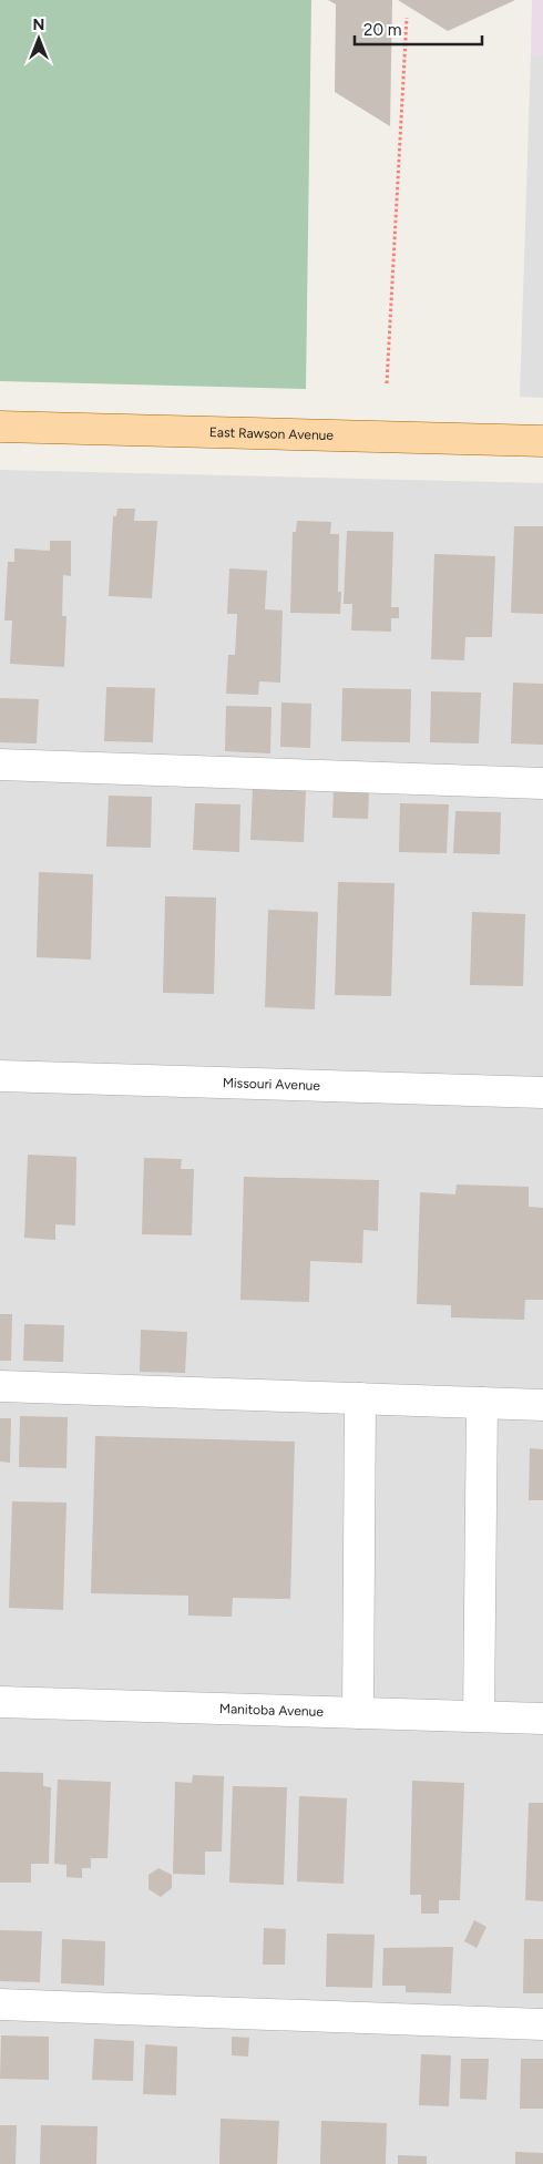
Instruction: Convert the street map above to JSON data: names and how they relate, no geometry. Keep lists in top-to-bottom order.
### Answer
{
  "streets": {
    "main road": ["East Rawson Avenue"],
    "street": ["Missouri Avenue", "Manitoba Avenue"]
  },
  "scale_bar": "20 m",
  "north": "top"
}
